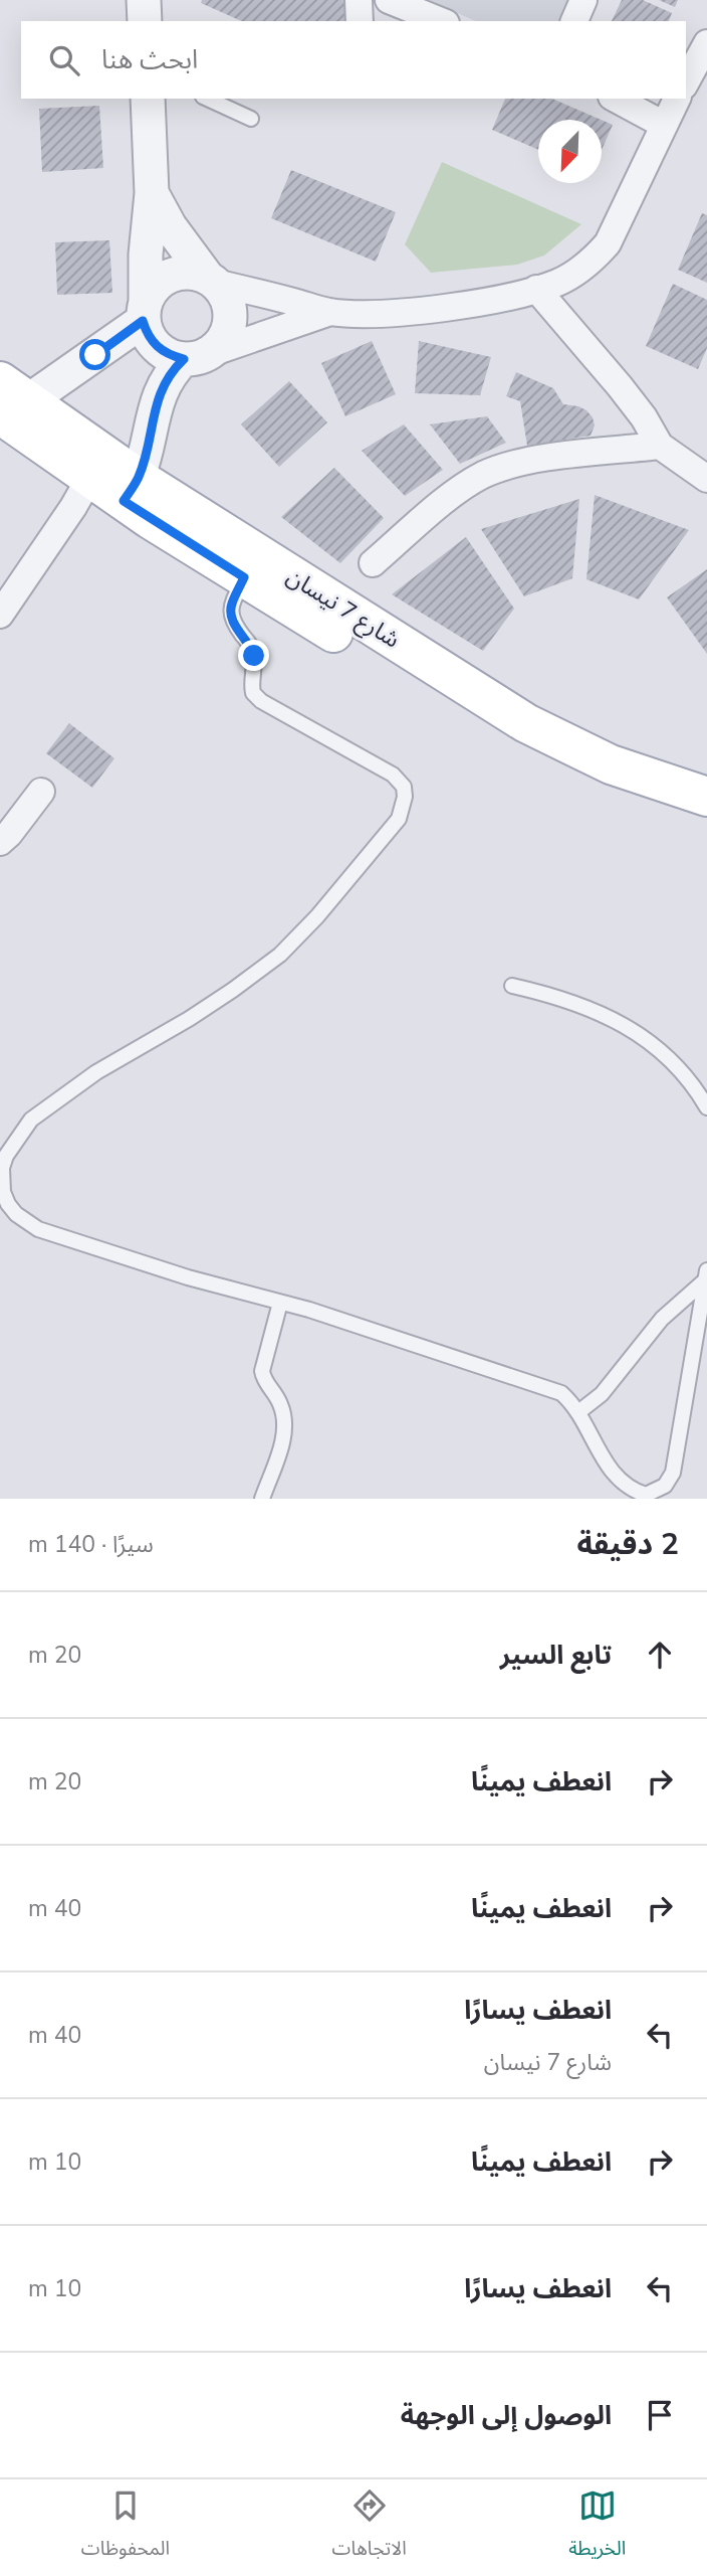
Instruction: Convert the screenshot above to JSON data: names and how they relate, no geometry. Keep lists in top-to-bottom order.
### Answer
{
  "streets": {
    "main road": ["شارع 7 نيسان"]
  },
  "north": "bottom left",
  "page": {
    "search": "ابحث هنا",
    "heading": ["2 دقيقة", "سيرًا · 140 m"],
    "list": [
      ["تابع السير", "20 m"],
      ["انعطف يمينًا", "20 m"],
      ["انعطف يمينًا", "40 m"],
      ["انعطف يسارًا", "شارع 7 نيسان", "40 m"],
      ["انعطف يمينًا", "10 m"],
      ["انعطف يسارًا", "10 m"],
      "الوصول إلى الوجهة"
    ],
    "nav": ["الخريطة", "الاتجاهات", "المحفوظات"]
  }
}
